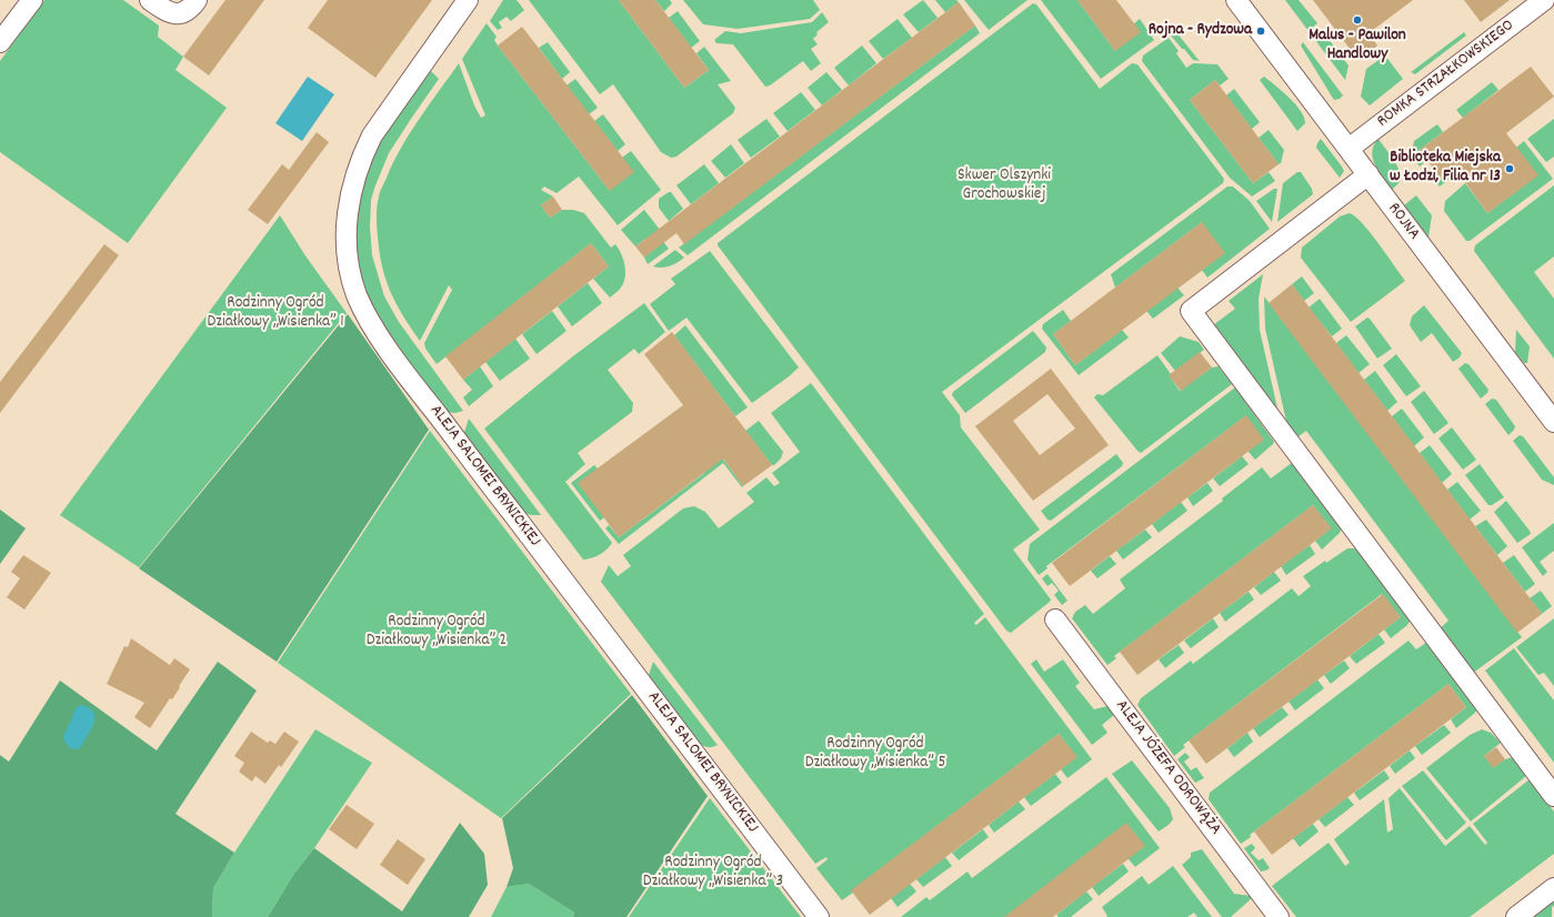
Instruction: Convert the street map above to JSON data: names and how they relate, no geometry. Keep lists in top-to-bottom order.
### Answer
{
  "streets": {
    "street": [
      "ROMKA STRZAŁKOWSKIEGO",
      "ROJNA",
      "ALEJA SALOMEI BRYNICKIEJ",
      "ALEJA JÓZEFA ODROWĄŻA"
    ]
  },
  "crossings": [
    ["ROMKA STRZAŁKOWSKIEGO", "ROJNA"]
  ],
  "parks": [
    "Skwer Olszynki Grochowskiej",
    "Rodzinny Ogród Działkowy „Wisienka” 1",
    "Rodzinny Ogród Działkowy „Wisienka” 2",
    "Rodzinny Ogród Działkowy „Wisienka” 5",
    "Rodzinny Ogród Działkowy „Wisienka” 3"
  ],
  "places": ["Malus - Pawilon Handlowy", "Rojna - Rydzowa", "Biblioteka Miejska w Łodzi, Filia nr 13"]
}
